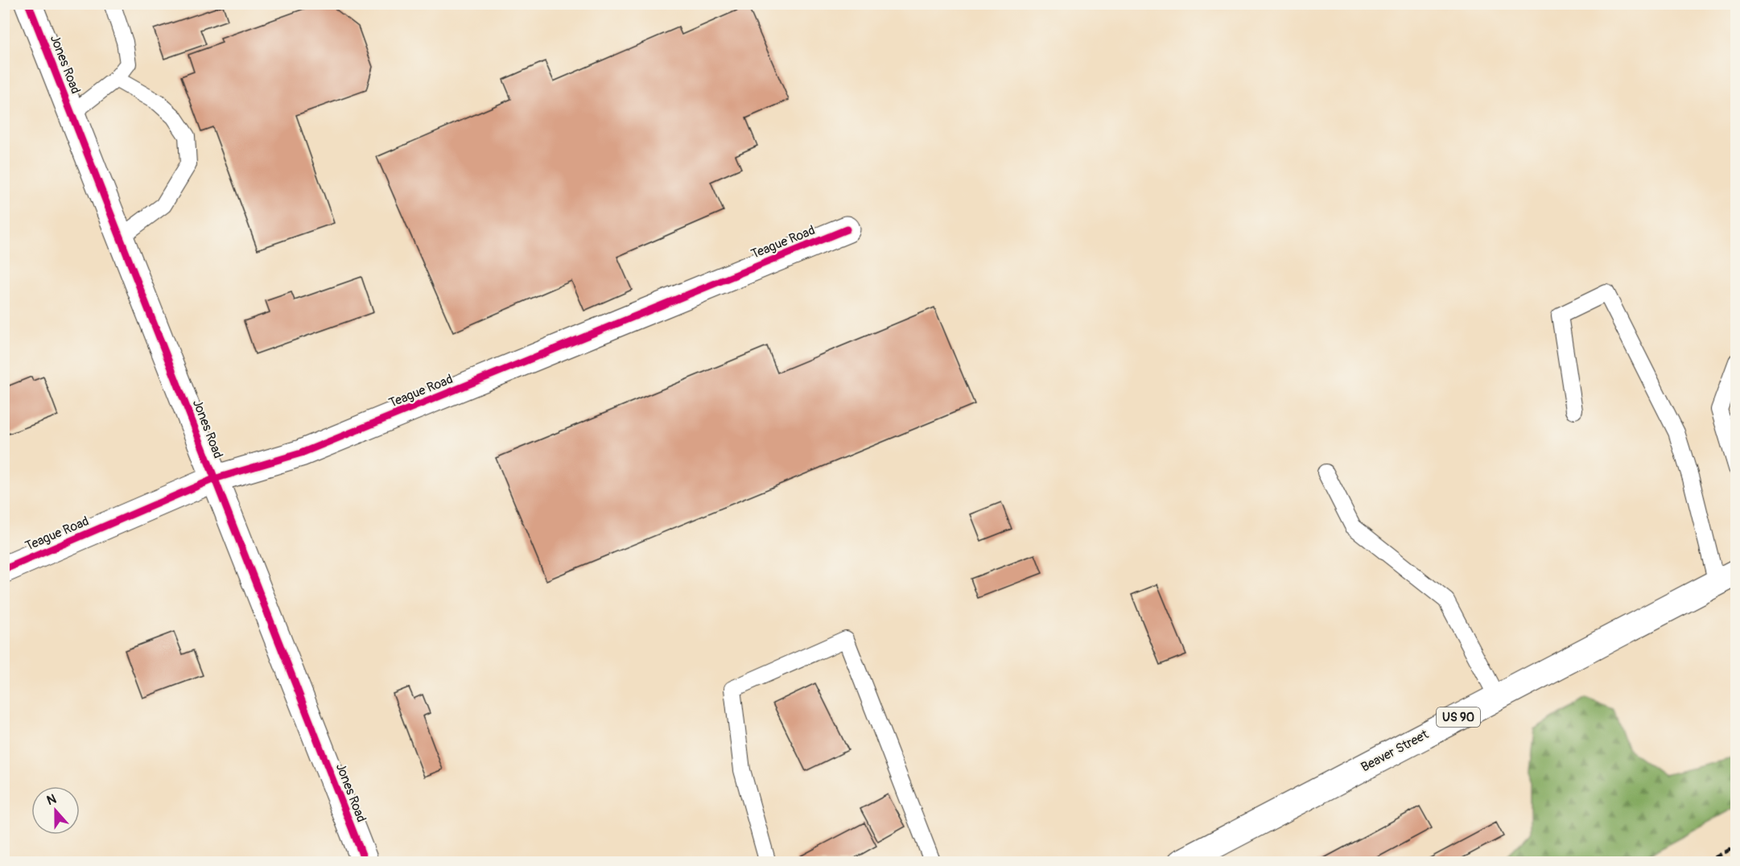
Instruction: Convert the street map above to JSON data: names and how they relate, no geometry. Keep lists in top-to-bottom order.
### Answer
{
  "streets": {
    "street": [
      "Jones Road",
      "Teague Road",
      "US 90",
      "Beaver Street"
    ]
  },
  "crossings": [
    ["Jones Road", "Teague Road"]
  ],
  "north": "top"
}
